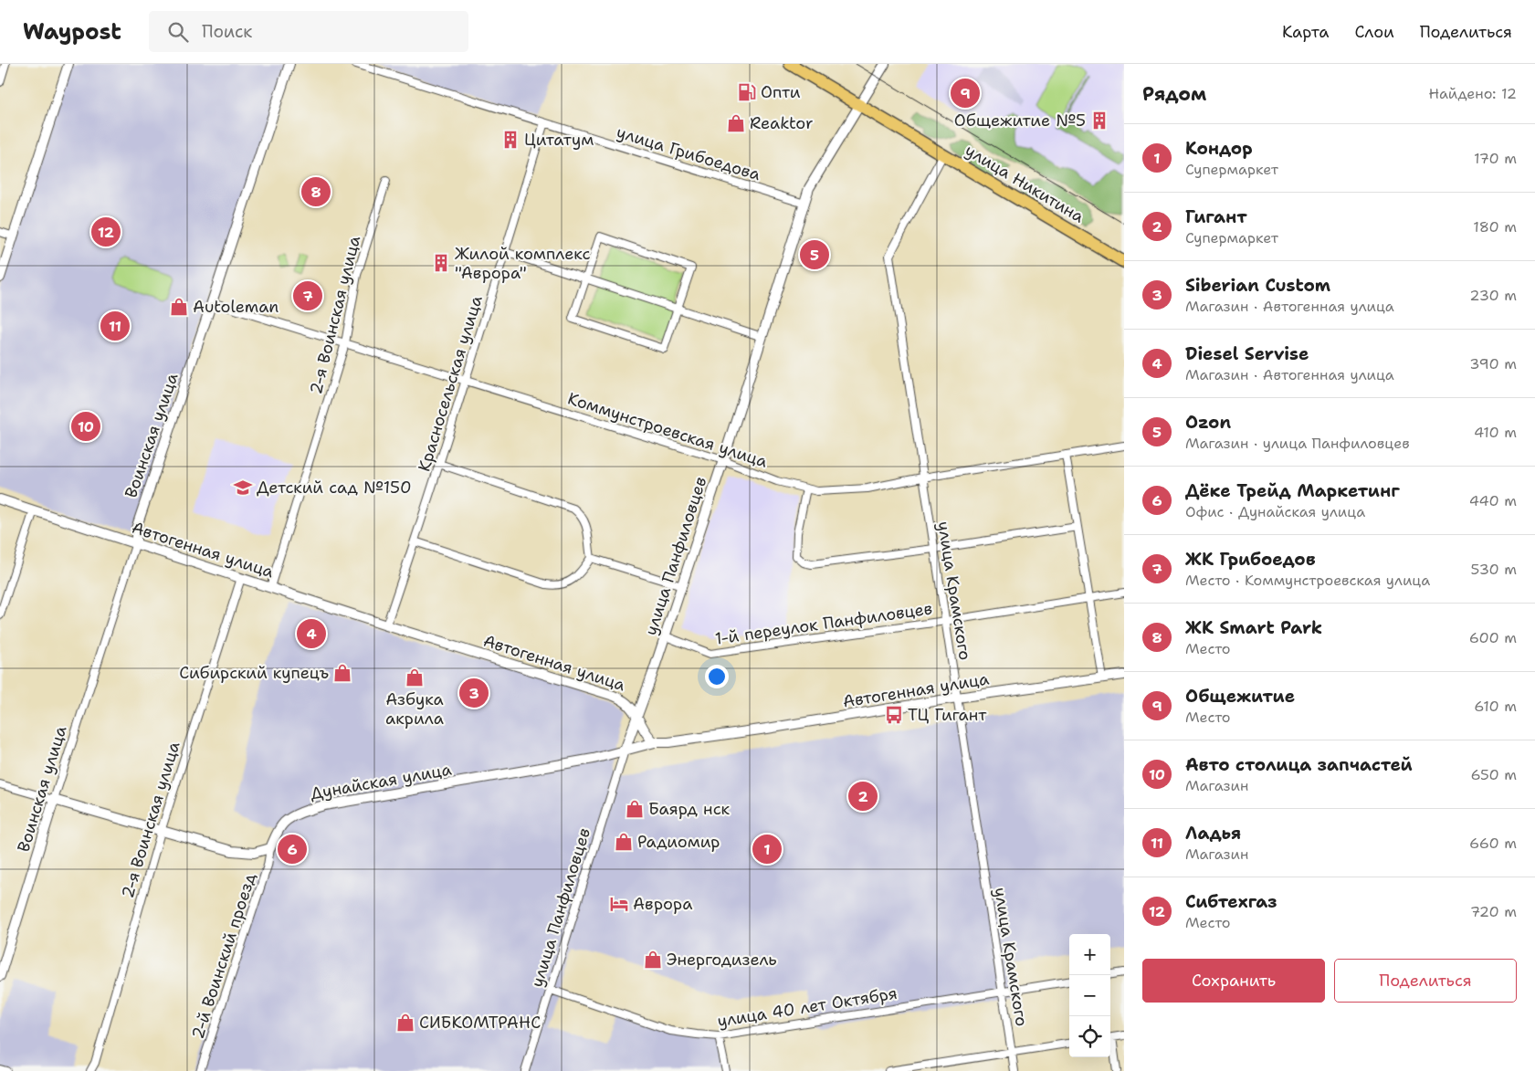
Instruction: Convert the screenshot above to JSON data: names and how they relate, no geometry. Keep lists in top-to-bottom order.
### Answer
{
  "streets": {
    "main road": ["улица Никитина"],
    "street": [
      "улица Грибоедова",
      "2-я Воинская улица",
      "Красносельская улица",
      "Коммунстроевская улица",
      "Воинская улица",
      "Автогенная улица",
      "улица Панфиловцев",
      "улица Крамского",
      "1-й переулок Панфиловцев",
      "Дунайская улица",
      "2-й Воинский проезд",
      "улица 40 лет Октября"
    ]
  },
  "crossings": [
    ["улица Грибоедова", "Красносельская улица"],
    ["улица Грибоедова", "улица Панфиловцев"],
    ["улица Никитина", "улица Панфиловцев"],
    ["улица Никитина", "улица Крамского"],
    ["2-я Воинская улица", "Коммунстроевская улица"],
    ["2-я Воинская улица", "Автогенная улица"],
    ["Красносельская улица", "Коммунстроевская улица"],
    ["Красносельская улица", "Автогенная улица"],
    ["Коммунстроевская улица", "Воинская улица"],
    ["Коммунстроевская улица", "улица Панфиловцев"],
    ["Коммунстроевская улица", "улица Крамского"],
    ["Воинская улица", "Автогенная улица"],
    ["Автогенная улица", "улица Панфиловцев"],
    ["Автогенная улица", "улица Крамского"],
    ["Автогенная улица", "Дунайская улица"],
    ["улица Панфиловцев", "1-й переулок Панфиловцев"],
    ["улица Панфиловцев", "Дунайская улица"],
    ["улица Панфиловцев", "улица 40 лет Октября"],
    ["улица Крамского", "1-й переулок Панфиловцев"],
    ["улица Крамского", "улица 40 лет Октября"],
    ["Дунайская улица", "2-й Воинский проезд"]
  ],
  "places": {
    "fuel station": ["Опти"],
    "building": ["Общежитие №5", "Цитатум", "Жилой комплекс \"Аврора\""],
    "shop": [
      "Reaktor",
      "Autoleman",
      "Сибирский купецъ",
      "Азбука акрила",
      "Баярд нск",
      "Радиомир",
      "Энергодизель",
      "СИБКОМТРАНС"
    ],
    "school or university": ["Детский сад №150"],
    "bus stop": ["ТЦ Гигант"],
    "hotel": ["Аврора"]
  },
  "page": {
    "header": "Waypost",
    "search": "Поиск",
    "nav": ["Карта", "Слои", "Поделиться"],
    "heading": ["Рядом", "Найдено: 12"],
    "pins": [
      "9",
      "8",
      "12",
      "5",
      "7",
      "11",
      "10",
      "4",
      "3",
      "2",
      "1",
      "6"
    ],
    "list": [
      {
        "mark": "1",
        "name": "Кондор",
        "note": "Супермаркет",
        "value": "170 m"
      },
      {
        "mark": "2",
        "name": "Гигант",
        "note": "Супермаркет",
        "value": "180 m"
      },
      {
        "mark": "3",
        "name": "Siberian Custom",
        "note": "Магазин · Автогенная улица",
        "value": "230 m"
      },
      {
        "mark": "4",
        "name": "Diesel Servise",
        "note": "Магазин · Автогенная улица",
        "value": "390 m"
      },
      {
        "mark": "5",
        "name": "Ozon",
        "note": "Магазин · улица Панфиловцев",
        "value": "410 m"
      },
      {
        "mark": "6",
        "name": "Дёке Трейд Маркетинг",
        "note": "Офис · Дунайская улица",
        "value": "440 m"
      },
      {
        "mark": "7",
        "name": "ЖК Грибоедов",
        "note": "Место · Коммунстроевская улица",
        "value": "530 m"
      },
      {
        "mark": "8",
        "name": "ЖК Smart Park",
        "note": "Место",
        "value": "600 m"
      },
      {
        "mark": "9",
        "name": "Общежитие",
        "note": "Место",
        "value": "610 m"
      },
      {
        "mark": "10",
        "name": "Авто столица запчастей",
        "note": "Магазин",
        "value": "650 m"
      },
      {
        "mark": "11",
        "name": "Ладья",
        "note": "Магазин",
        "value": "660 m"
      },
      {
        "mark": "12",
        "name": "Сибтехгаз",
        "note": "Место",
        "value": "720 m"
      }
    ],
    "map_buttons": ["+", "−"],
    "buttons": ["Сохранить", "Поделиться"]
  }
}
